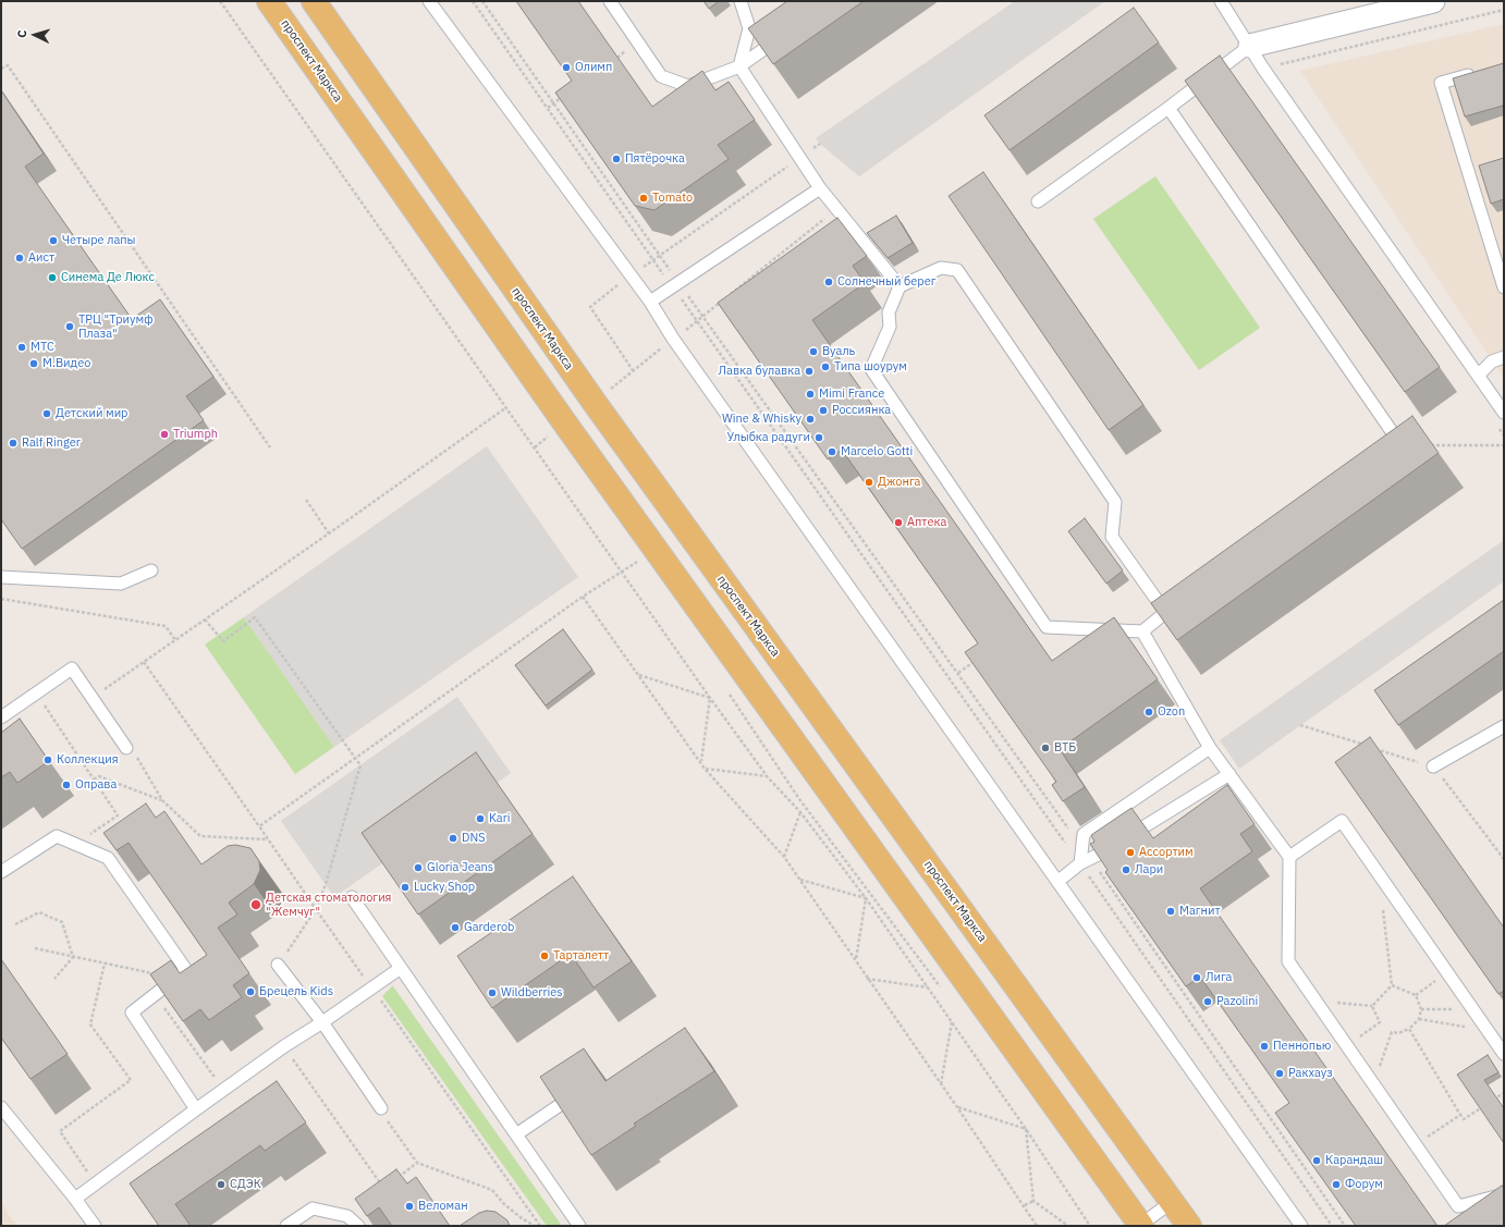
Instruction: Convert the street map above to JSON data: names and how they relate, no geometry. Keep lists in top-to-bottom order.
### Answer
{
  "streets": {
    "main road": ["проспект Маркса"]
  },
  "places": [
    "Олимп",
    "Пятёрочка",
    "Tomato",
    "Четыре лапы",
    "Аист",
    "Синема Де Люкс",
    "Солнечный берег",
    "ТРЦ \"Триумф Плаза\"",
    "МТС",
    "Вуаль",
    "М.Видео",
    "Типа шоурум",
    "Лавка булавка",
    "Mimi France",
    "Россиянка",
    "Детский мир",
    "Wine & Whisky",
    "Triumph",
    "Улыбка радуги",
    "Ralf Ringer",
    "Marcelo Gotti",
    "Джонга",
    "Аптека",
    "Ozon",
    "ВТБ",
    "Коллекция",
    "Оправа",
    "Kari",
    "DNS",
    "Ассортим",
    "Gloria Jeans",
    "Лари",
    "Lucky Shop",
    "Детская стоматология \"Жемчуг\"",
    "Магнит",
    "Garderob",
    "Тарталетт",
    "Лига",
    "Брецель Kids",
    "Wildberries",
    "Pazolini",
    "Пеннопью",
    "Ракхауз",
    "Карандаш",
    "СДЭК",
    "Форум",
    "Веломан"
  ],
  "north": "left"
}
